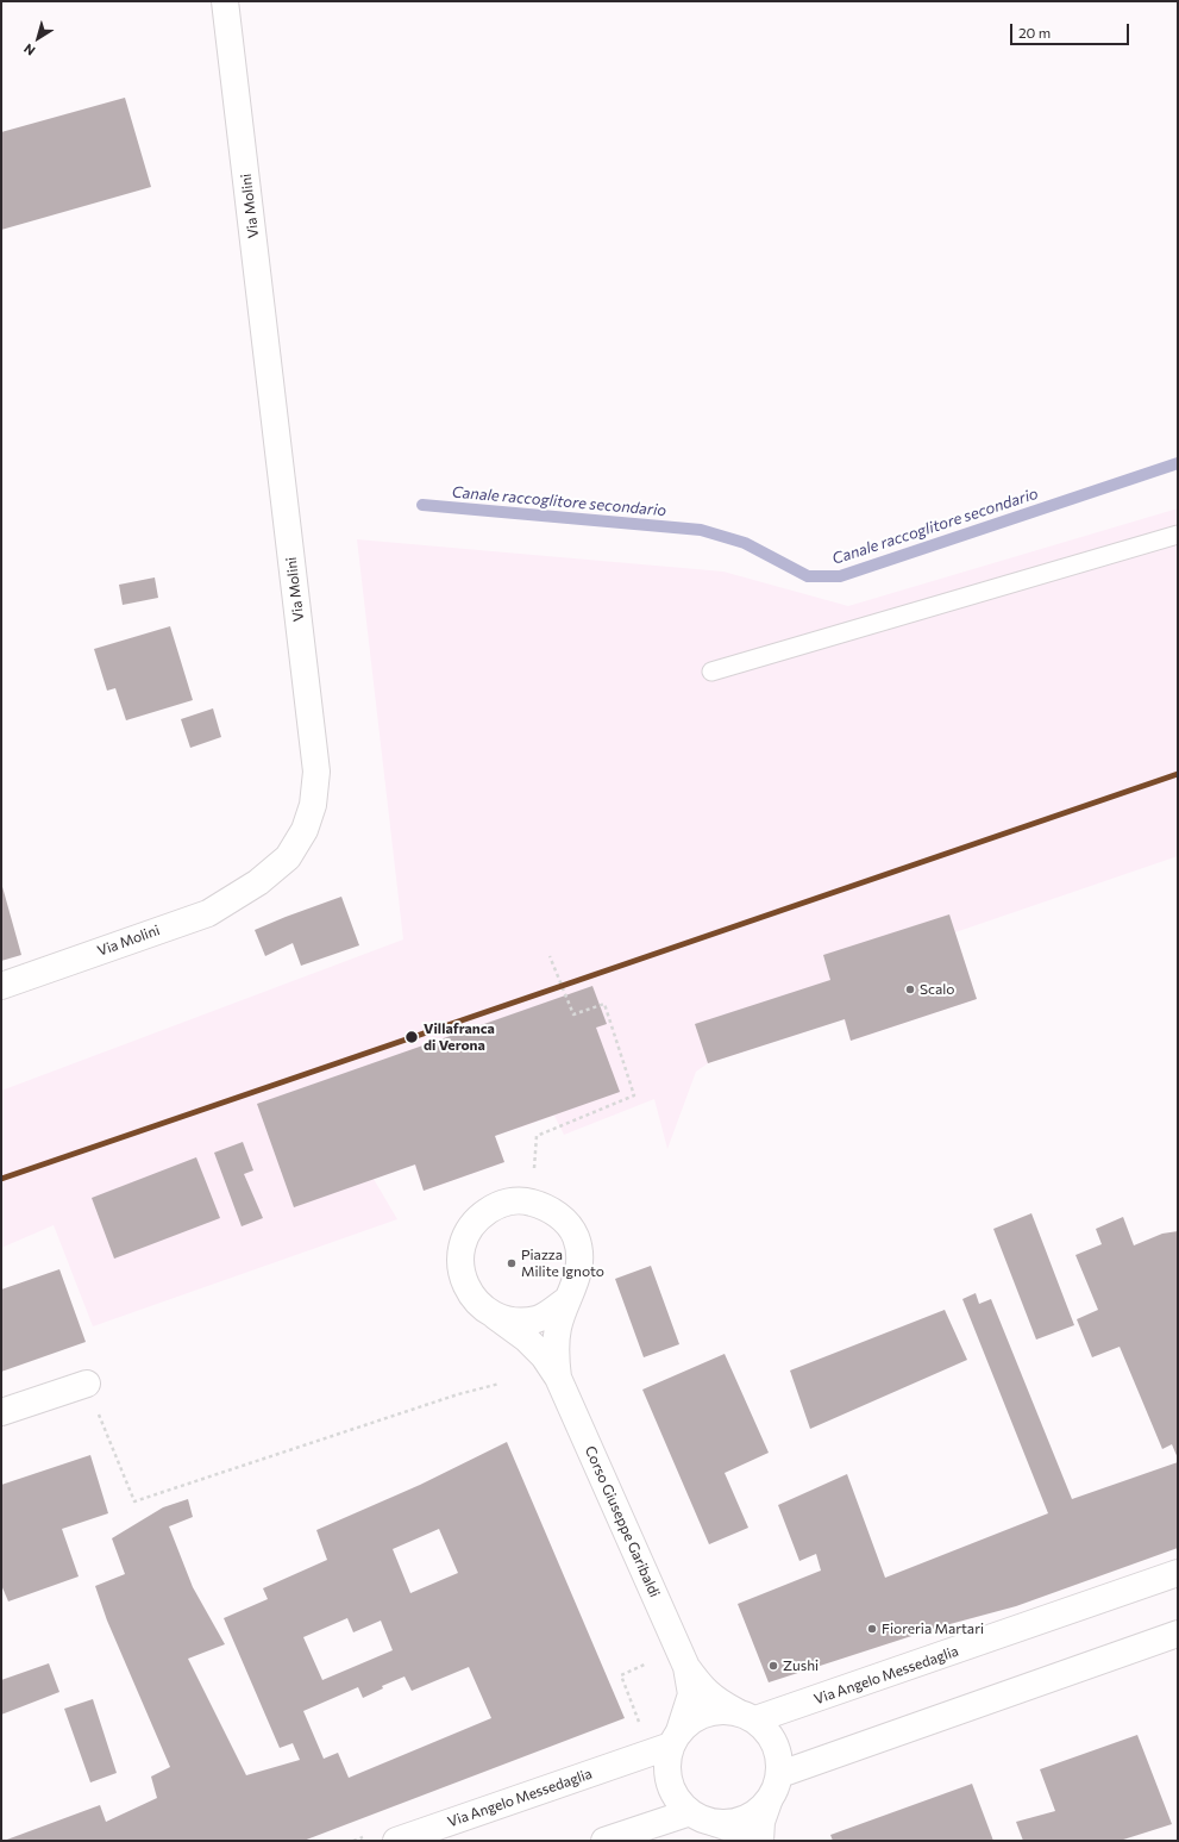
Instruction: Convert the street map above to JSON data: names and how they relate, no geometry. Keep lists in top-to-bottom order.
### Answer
{
  "streets": {
    "main road": ["Via Molini", "Corso Giuseppe Garibaldi", "Via Angelo Messedaglia"]
  },
  "crossings": [
    ["Corso Giuseppe Garibaldi", "Via Angelo Messedaglia"]
  ],
  "water": ["Canale raccoglitore secondario"],
  "places": [
    "Scalo",
    "Villafranca di Verona",
    "Piazza Milite Ignoto",
    "Fioreria Martari",
    "Zushi"
  ],
  "scale_bar": "20 m",
  "north": "bottom left"
}
